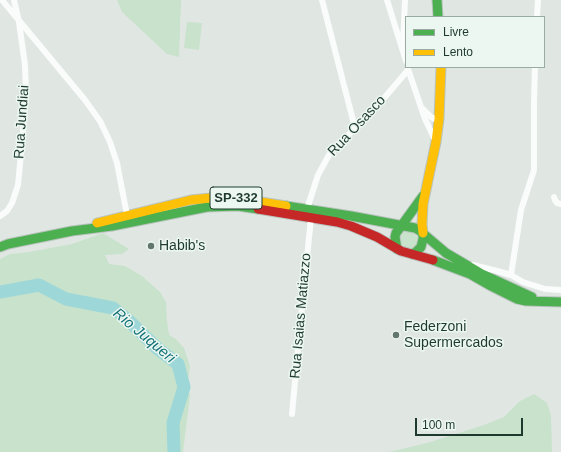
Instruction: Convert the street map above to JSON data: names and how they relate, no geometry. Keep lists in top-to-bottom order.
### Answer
{
  "streets": {
    "main road": ["SP-332"],
    "street": ["Rua Jundiai", "Rua Osasco", "Rua Isaias Matiazzo"]
  },
  "crossings": [
    ["Rua Osasco", "SP-332"],
    ["SP-332", "Rua Isaias Matiazzo"]
  ],
  "water": ["Rio Juqueri"],
  "places": ["Habib's", "Federzoni Supermercados"],
  "legend": ["Livre", "Lento"],
  "scale_bar": "100 m"
}
